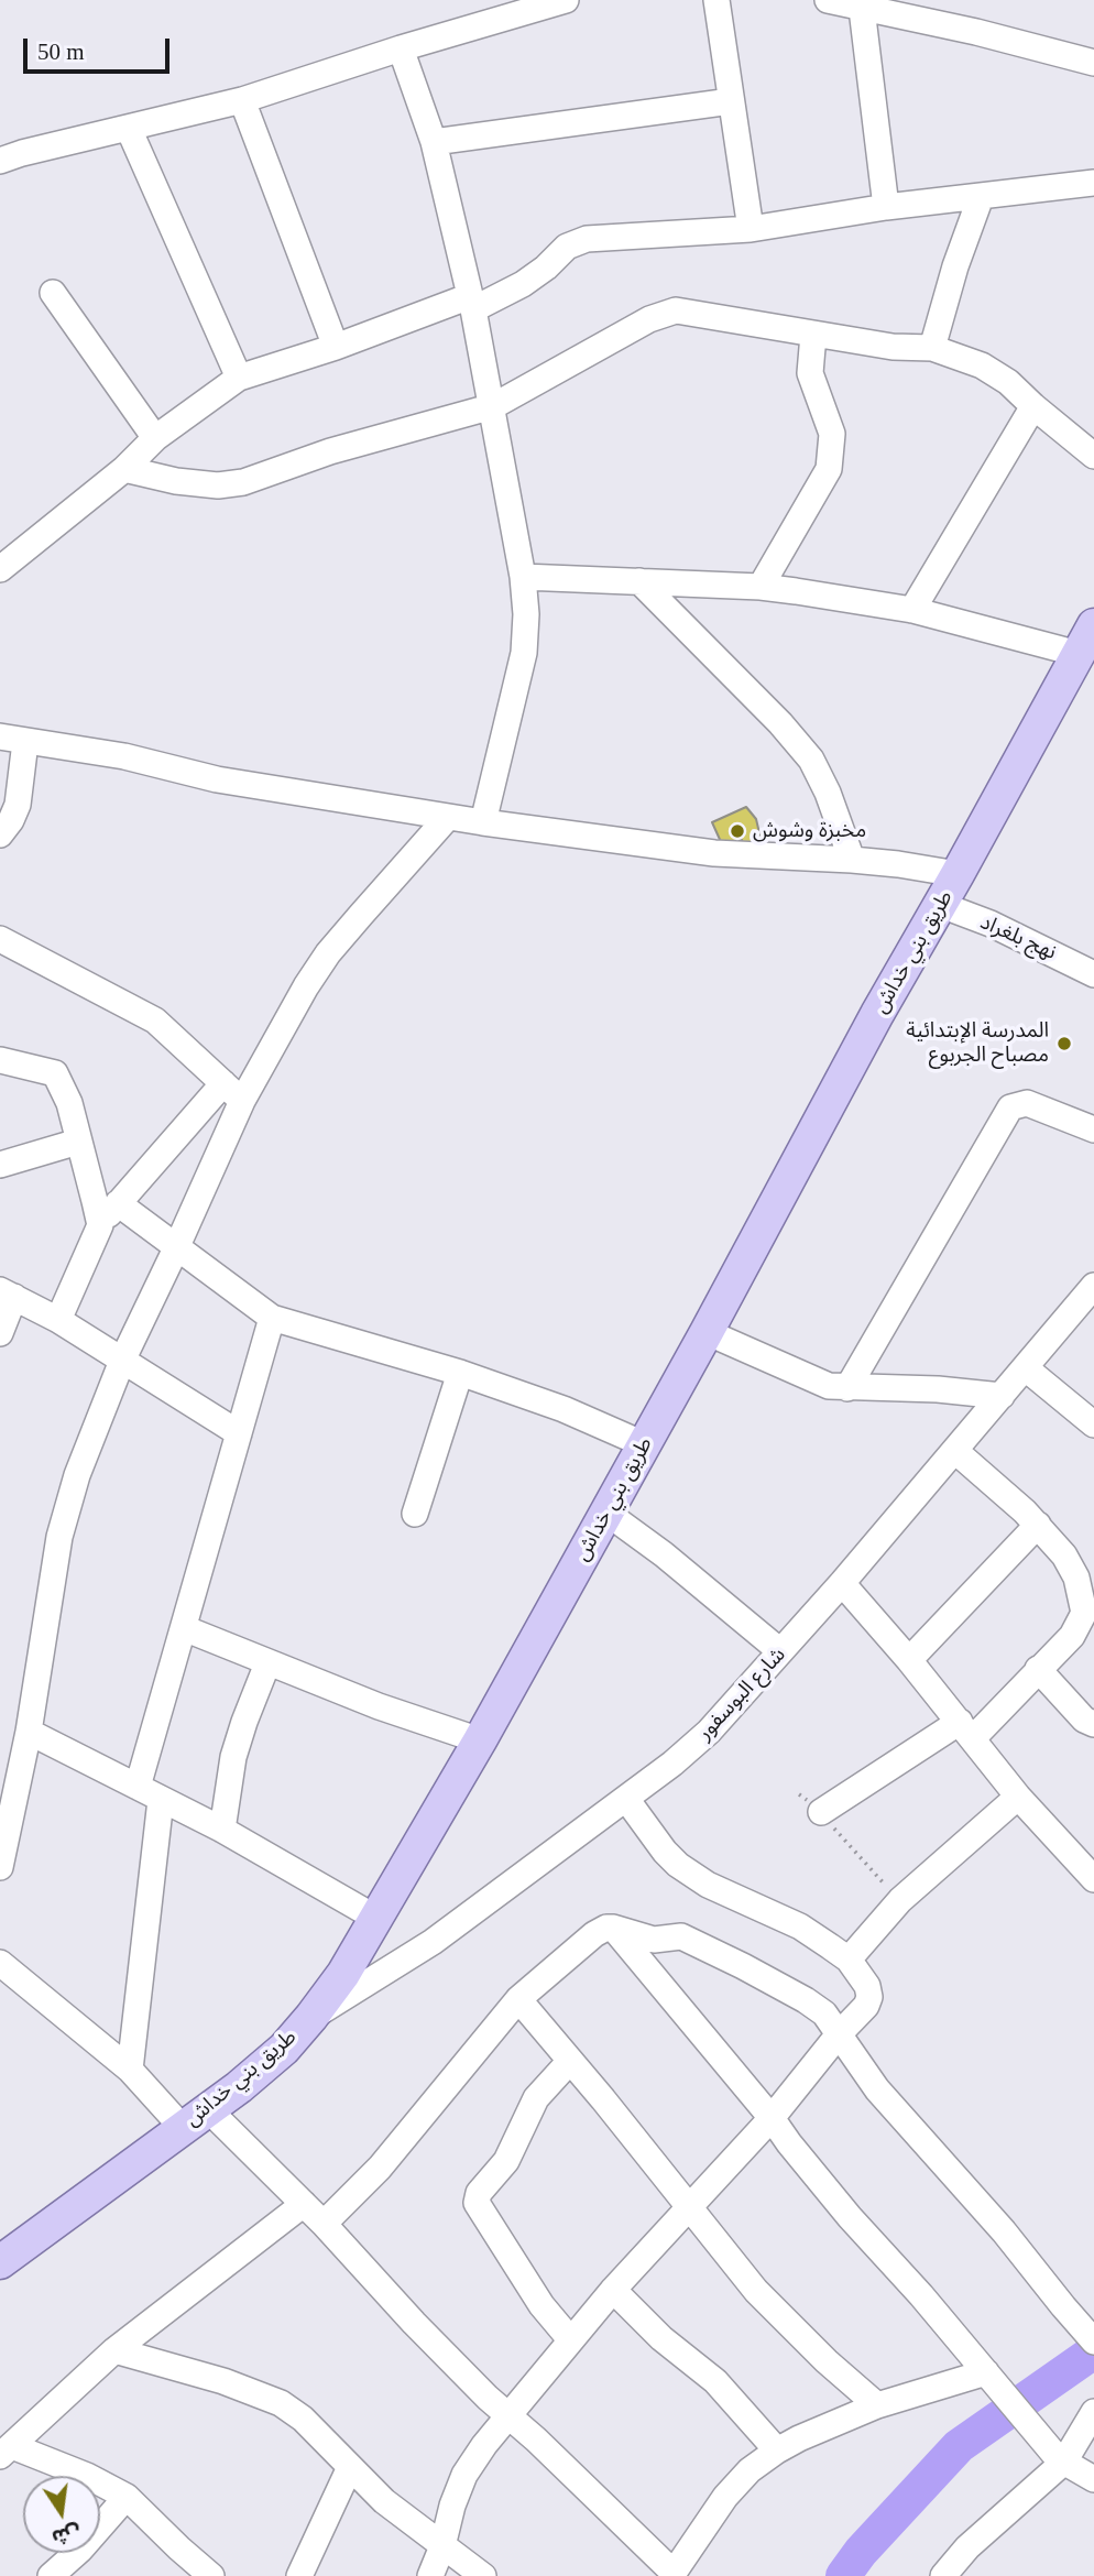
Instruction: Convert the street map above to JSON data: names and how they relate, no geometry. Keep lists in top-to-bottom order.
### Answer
{
  "streets": {
    "main road": ["طريق بني خداش"],
    "street": ["نهج بلغراد", "شارع البوسفور"]
  },
  "crossings": [
    ["نهج بلغراد", "طريق بني خداش"],
    ["طريق بني خداش", "شارع البوسفور"]
  ],
  "places": ["مخبزة وشوش", "المدرسة الإبتدائية مصباح الجربوع"],
  "scale_bar": "50 m",
  "north": "bottom"
}
